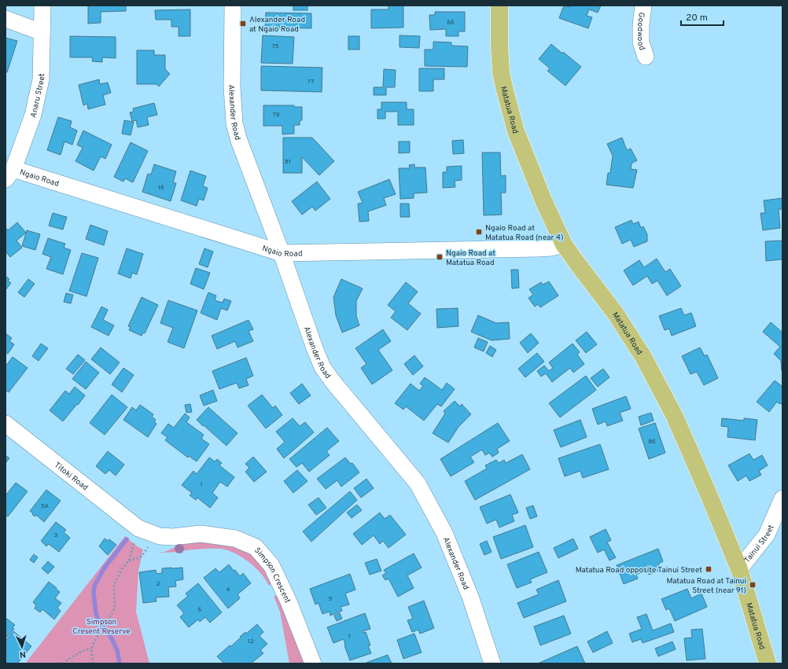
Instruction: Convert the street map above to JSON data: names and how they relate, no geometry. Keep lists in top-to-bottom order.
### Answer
{
  "streets": {
    "main road": ["Matatua Road"],
    "street": [
      "Goodwood",
      "Anaru Street",
      "Alexander Road",
      "Ngaio Road",
      "Titoki Road",
      "Tainui Street",
      "Simpson Crescent"
    ]
  },
  "crossings": [
    ["Anaru Street", "Ngaio Road"],
    ["Matatua Road", "Ngaio Road"],
    ["Matatua Road", "Tainui Street"],
    ["Alexander Road", "Ngaio Road"],
    ["Titoki Road", "Simpson Crescent"]
  ],
  "parks": ["Simpson Cresent Reserve"],
  "places": {
    "transit": [
      "Alexander Road at Ngaio Road",
      "Ngaio Road at Matatua Road (near 4)",
      "Ngaio Road at Matatua Road",
      "Matatua Road opposite Tainui Street",
      "Matatua Road at Tainui Street (near 91)"
    ]
  },
  "house_numbers": [
    "66",
    "75",
    "77",
    "79",
    "81",
    "16",
    "86",
    "1",
    "5A",
    "3",
    "2",
    "4",
    "5",
    "6",
    "7",
    "12"
  ],
  "scale_bar": "20 m",
  "north": "bottom"
}
